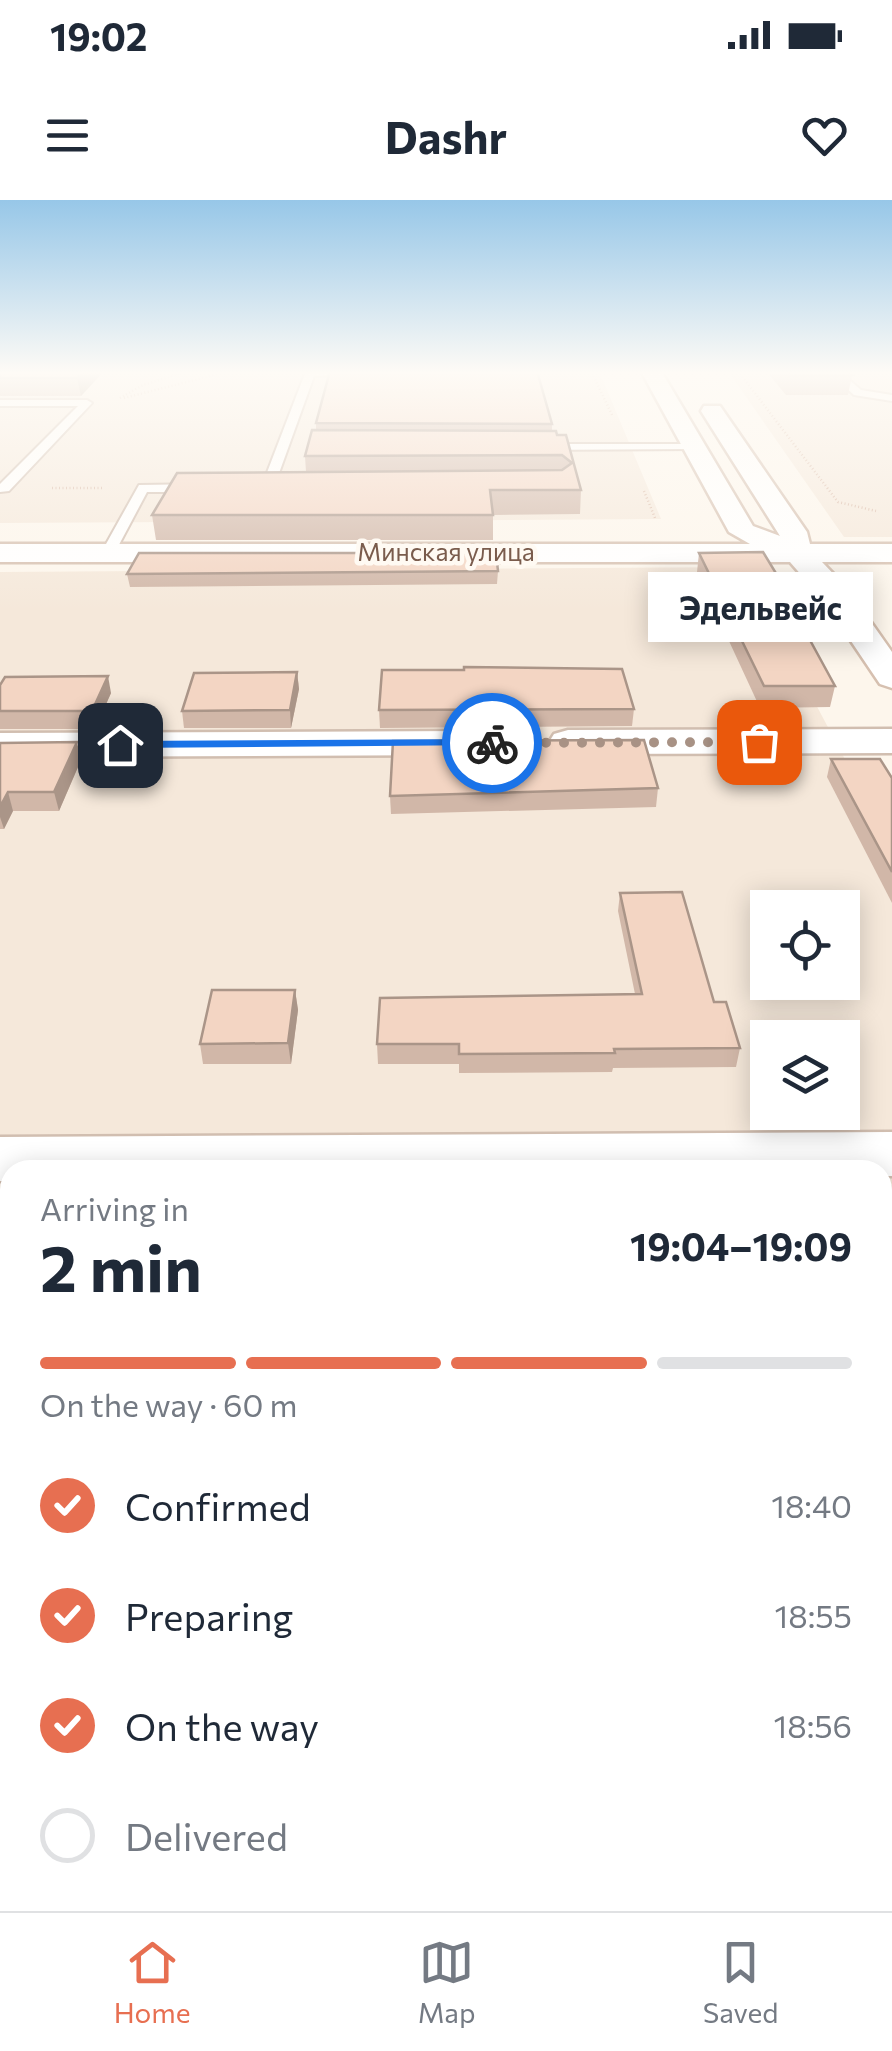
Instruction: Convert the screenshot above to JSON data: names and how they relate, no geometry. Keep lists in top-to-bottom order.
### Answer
{
  "streets": {
    "main road": ["Минская улица"]
  },
  "places": ["Эдельвейс"],
  "page": {
    "status": "19:02",
    "header": "Dashr",
    "bubble": "Эдельвейс",
    "heading": ["2 min", "Arriving in", "19:04–19:09"],
    "bar": "On the way · 60 m",
    "list": [
      ["Confirmed", "18:40"],
      ["Preparing", "18:55"],
      ["On the way", "18:56"],
      "Delivered"
    ],
    "tabs": ["Home", "Map", "Saved"]
  }
}
